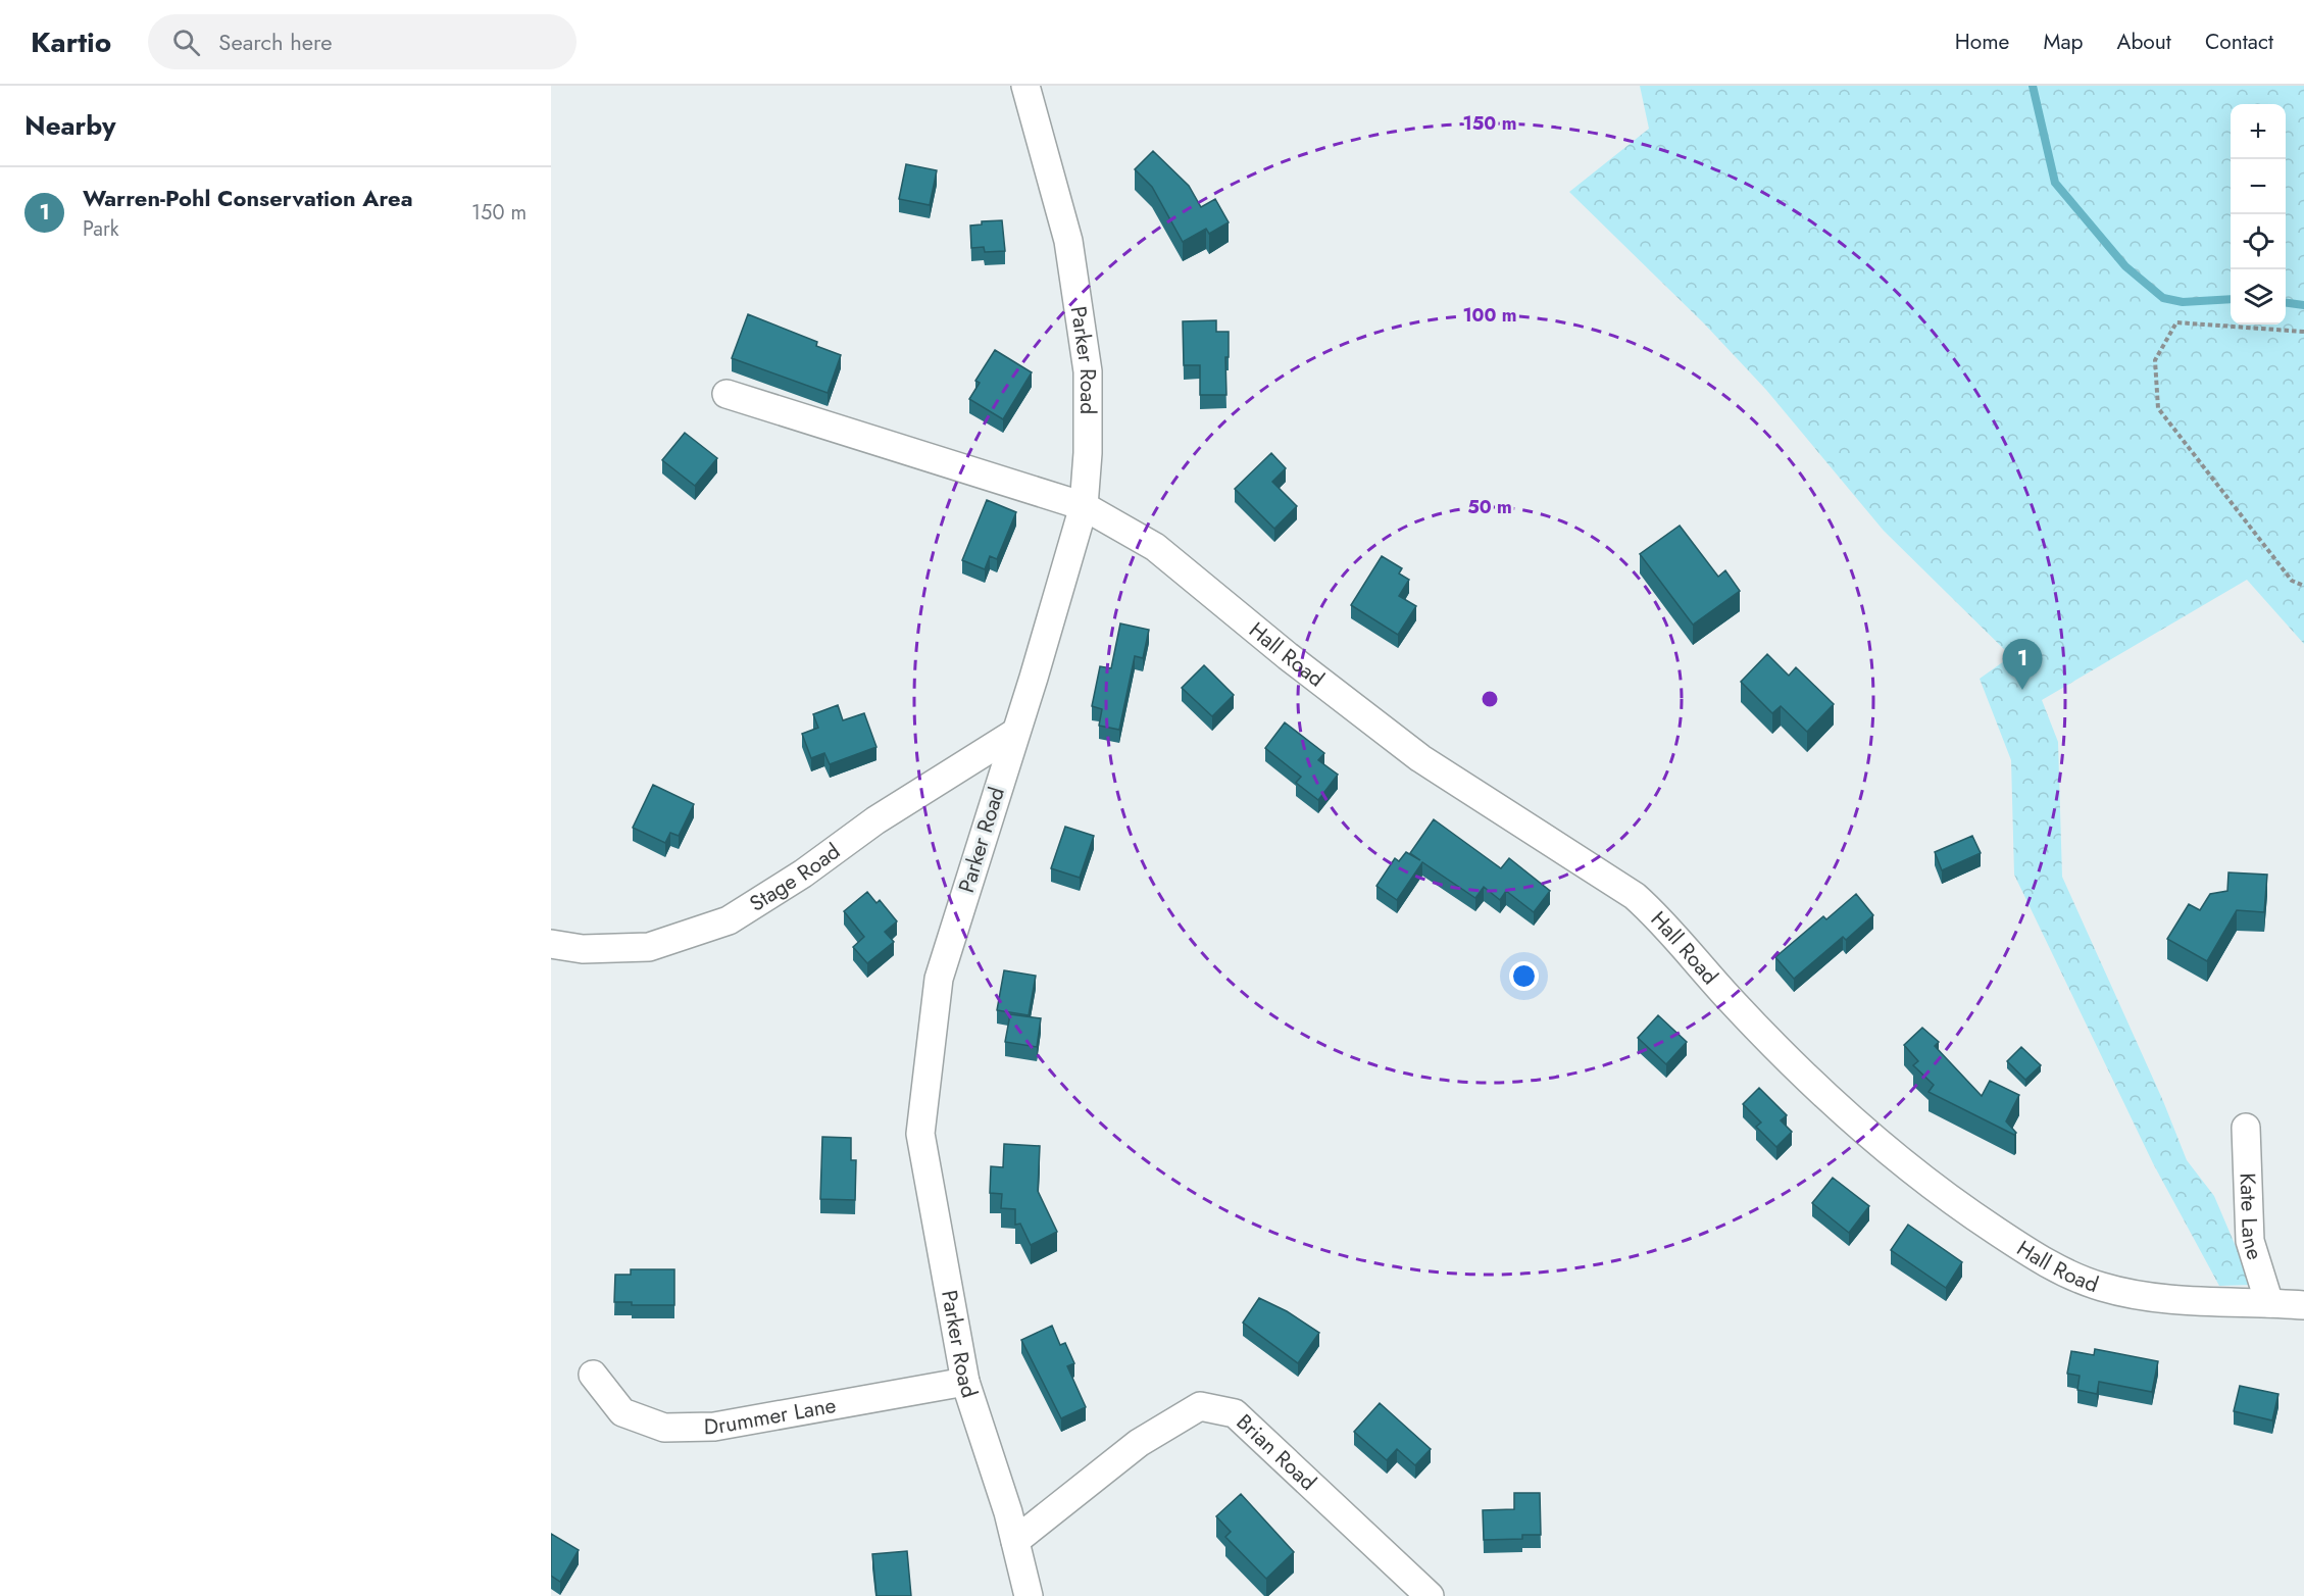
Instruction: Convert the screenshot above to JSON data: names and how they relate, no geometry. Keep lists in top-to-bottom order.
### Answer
{
  "streets": {
    "street": [
      "Parker Road",
      "Hall Road",
      "Stage Road",
      "Kate Lane",
      "Drummer Lane",
      "Brian Road"
    ]
  },
  "crossings": [
    ["Parker Road", "Hall Road"],
    ["Parker Road", "Stage Road"],
    ["Parker Road", "Drummer Lane"],
    ["Parker Road", "Brian Road"],
    ["Hall Road", "Kate Lane"]
  ],
  "page": {
    "header": "Kartio",
    "search": "Search here",
    "nav": [
      "Home",
      "Map",
      "About",
      "Contact"
    ],
    "heading": "Nearby",
    "map_buttons": ["+", "−"],
    "list": [
      {
        "mark": "1",
        "name": "Warren-Pohl Conservation Area",
        "note": "Park",
        "value": "150 m"
      }
    ],
    "pins": "1"
  },
  "rings": ["150 m", "100 m", "50 m"]
}
